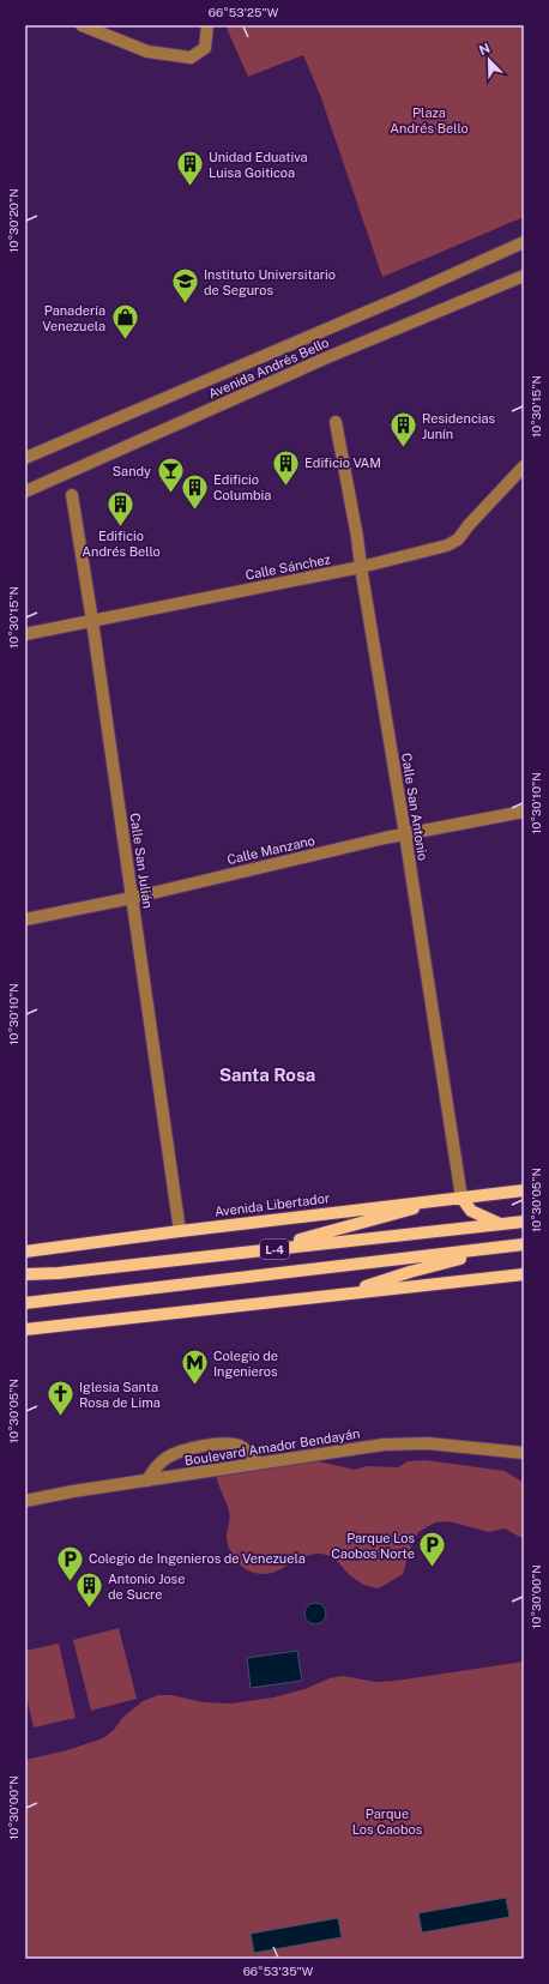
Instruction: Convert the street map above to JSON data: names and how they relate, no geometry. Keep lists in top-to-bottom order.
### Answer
{
  "streets": {
    "main road": ["Avenida Libertador", "L-4"],
    "street": [
      "Avenida Andrés Bello",
      "Calle Sánchez",
      "Calle San Antonio",
      "Calle Manzano",
      "Calle San Julián",
      "Boulevard Amador Bendayán"
    ]
  },
  "crossings": [
    ["Calle Sánchez", "Calle San Antonio"],
    ["Calle Sánchez", "Calle San Julián"],
    ["Calle San Antonio", "Calle Manzano"],
    ["Calle San Antonio", "Avenida Libertador"],
    ["Calle Manzano", "Calle San Julián"],
    ["Calle San Julián", "Avenida Libertador"],
    ["Avenida Libertador", "L-4"]
  ],
  "districts": ["Santa Rosa"],
  "parks": ["Plaza Andrés Bello", "Parque Los Caobos"],
  "places": {
    "building": [
      "Unidad Eduativa Luisa Goiticoa",
      "Residencias Junín",
      "Edificio VAM",
      "Edificio Columbia",
      "Edificio Andrés Bello",
      "Antonio Jose de Sucre"
    ],
    "school or university": ["Instituto Universitario de Seguros"],
    "shop": ["Panadería Venezuela"],
    "bar": ["Sandy"],
    "metro station": ["Colegio de Ingenieros"],
    "church": ["Iglesia Santa Rosa de Lima"],
    "parking": ["Parque Los Caobos Norte", "Colegio de Ingenieros de Venezuela"]
  },
  "north": "top left",
  "coordinates": [
    "66°53'25\"W",
    "10°30'20\"N",
    "10°30'15\"N",
    "10°30'10\"N",
    "10°30'05\"N",
    "10°30'00\"N",
    "66°53'35\"W"
  ]
}
